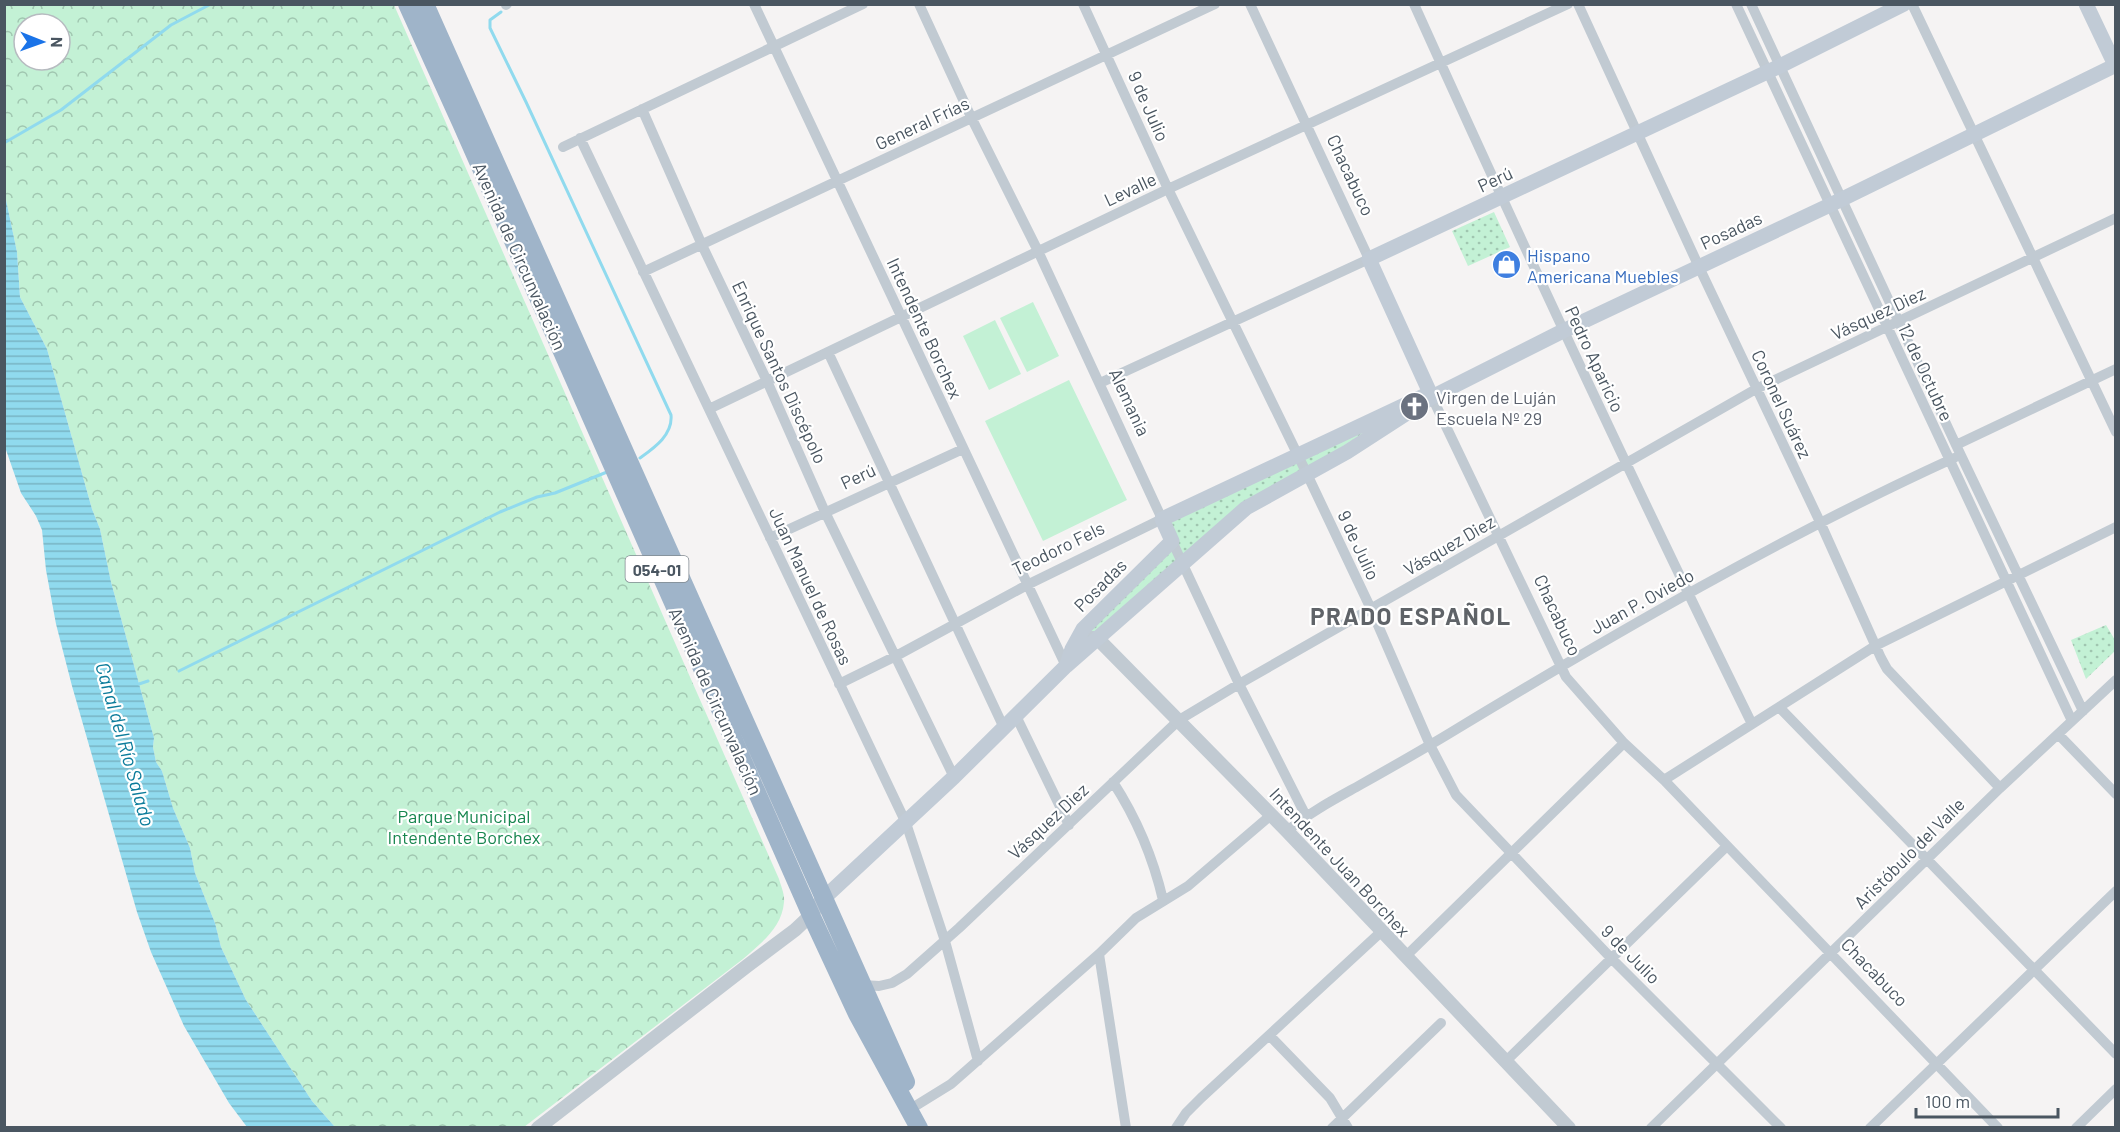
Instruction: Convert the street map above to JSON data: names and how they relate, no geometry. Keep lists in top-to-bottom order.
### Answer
{
  "streets": {
    "highway": ["Avenida de Circunvalación", "054-01"],
    "main road": [
      "Chacabuco",
      "Perú",
      "Posadas",
      "Alemania",
      "Teodoro Fels"
    ],
    "street": [
      "9 de Julio",
      "General Frías",
      "Levalle",
      "Vásquez Diez",
      "Intendente Borchex",
      "Pedro Aparicio",
      "Enrique Santos Discépolo",
      "12 de Octubre",
      "Coronel Suárez",
      "Juan Manuel de Rosas",
      "Juan P. Oviedo",
      "Aristóbulo del Valle",
      "Intendente Juan Borchex"
    ]
  },
  "crossings": [
    ["9 de Julio", "General Frías"],
    ["9 de Julio", "Perú"],
    ["9 de Julio", "Levalle"],
    ["9 de Julio", "Posadas"],
    ["9 de Julio", "Vásquez Diez"],
    ["9 de Julio", "Teodoro Fels"],
    ["9 de Julio", "Juan P. Oviedo"],
    ["9 de Julio", "Aristóbulo del Valle"],
    ["General Frías", "Intendente Borchex"],
    ["General Frías", "Enrique Santos Discépolo"],
    ["General Frías", "Alemania"],
    ["General Frías", "Juan Manuel de Rosas"],
    ["Chacabuco", "Perú"],
    ["Chacabuco", "Levalle"],
    ["Chacabuco", "Posadas"],
    ["Chacabuco", "Vásquez Diez"],
    ["Chacabuco", "Juan P. Oviedo"],
    ["Chacabuco", "Aristóbulo del Valle"],
    ["Perú", "Intendente Borchex"],
    ["Perú", "Pedro Aparicio"],
    ["Perú", "Enrique Santos Discépolo"],
    ["Perú", "12 de Octubre"],
    ["Perú", "Alemania"],
    ["Perú", "Coronel Suárez"],
    ["Perú", "Juan Manuel de Rosas"],
    ["Levalle", "Intendente Borchex"],
    ["Levalle", "Pedro Aparicio"],
    ["Levalle", "Enrique Santos Discépolo"],
    ["Levalle", "Alemania"],
    ["Levalle", "Juan Manuel de Rosas"],
    ["Posadas", "Avenida de Circunvalación"],
    ["Posadas", "Intendente Borchex"],
    ["Posadas", "Pedro Aparicio"],
    ["Posadas", "Enrique Santos Discépolo"],
    ["Posadas", "12 de Octubre"],
    ["Posadas", "Alemania"],
    ["Posadas", "Coronel Suárez"],
    ["Posadas", "Teodoro Fels"],
    ["Posadas", "Juan Manuel de Rosas"],
    ["Posadas", "Intendente Juan Borchex"],
    ["Avenida de Circunvalación", "Vásquez Diez"],
    ["Vásquez Diez", "Pedro Aparicio"],
    ["Vásquez Diez", "12 de Octubre"],
    ["Vásquez Diez", "Alemania"],
    ["Vásquez Diez", "Coronel Suárez"],
    ["Vásquez Diez", "Juan Manuel de Rosas"],
    ["Vásquez Diez", "Intendente Juan Borchex"],
    ["Intendente Borchex", "Teodoro Fels"],
    ["Pedro Aparicio", "Juan P. Oviedo"],
    ["Enrique Santos Discépolo", "Teodoro Fels"],
    ["12 de Octubre", "Juan P. Oviedo"],
    ["12 de Octubre", "Aristóbulo del Valle"],
    ["Alemania", "Teodoro Fels"],
    ["Alemania", "Juan P. Oviedo"],
    ["Coronel Suárez", "Juan P. Oviedo"],
    ["Coronel Suárez", "Aristóbulo del Valle"],
    ["Teodoro Fels", "Juan Manuel de Rosas"],
    ["Juan P. Oviedo", "Intendente Juan Borchex"]
  ],
  "districts": ["PRADO ESPAÑOL"],
  "water": ["Canal del Río Salado"],
  "parks": ["Parque Municipal Intendente Borchex"],
  "places": {
    "shop": ["Hispano Americana Muebles"],
    "church": ["Virgen de Luján Escuela Nº 29"]
  },
  "scale_bar": "100 m",
  "north": "right"
}
